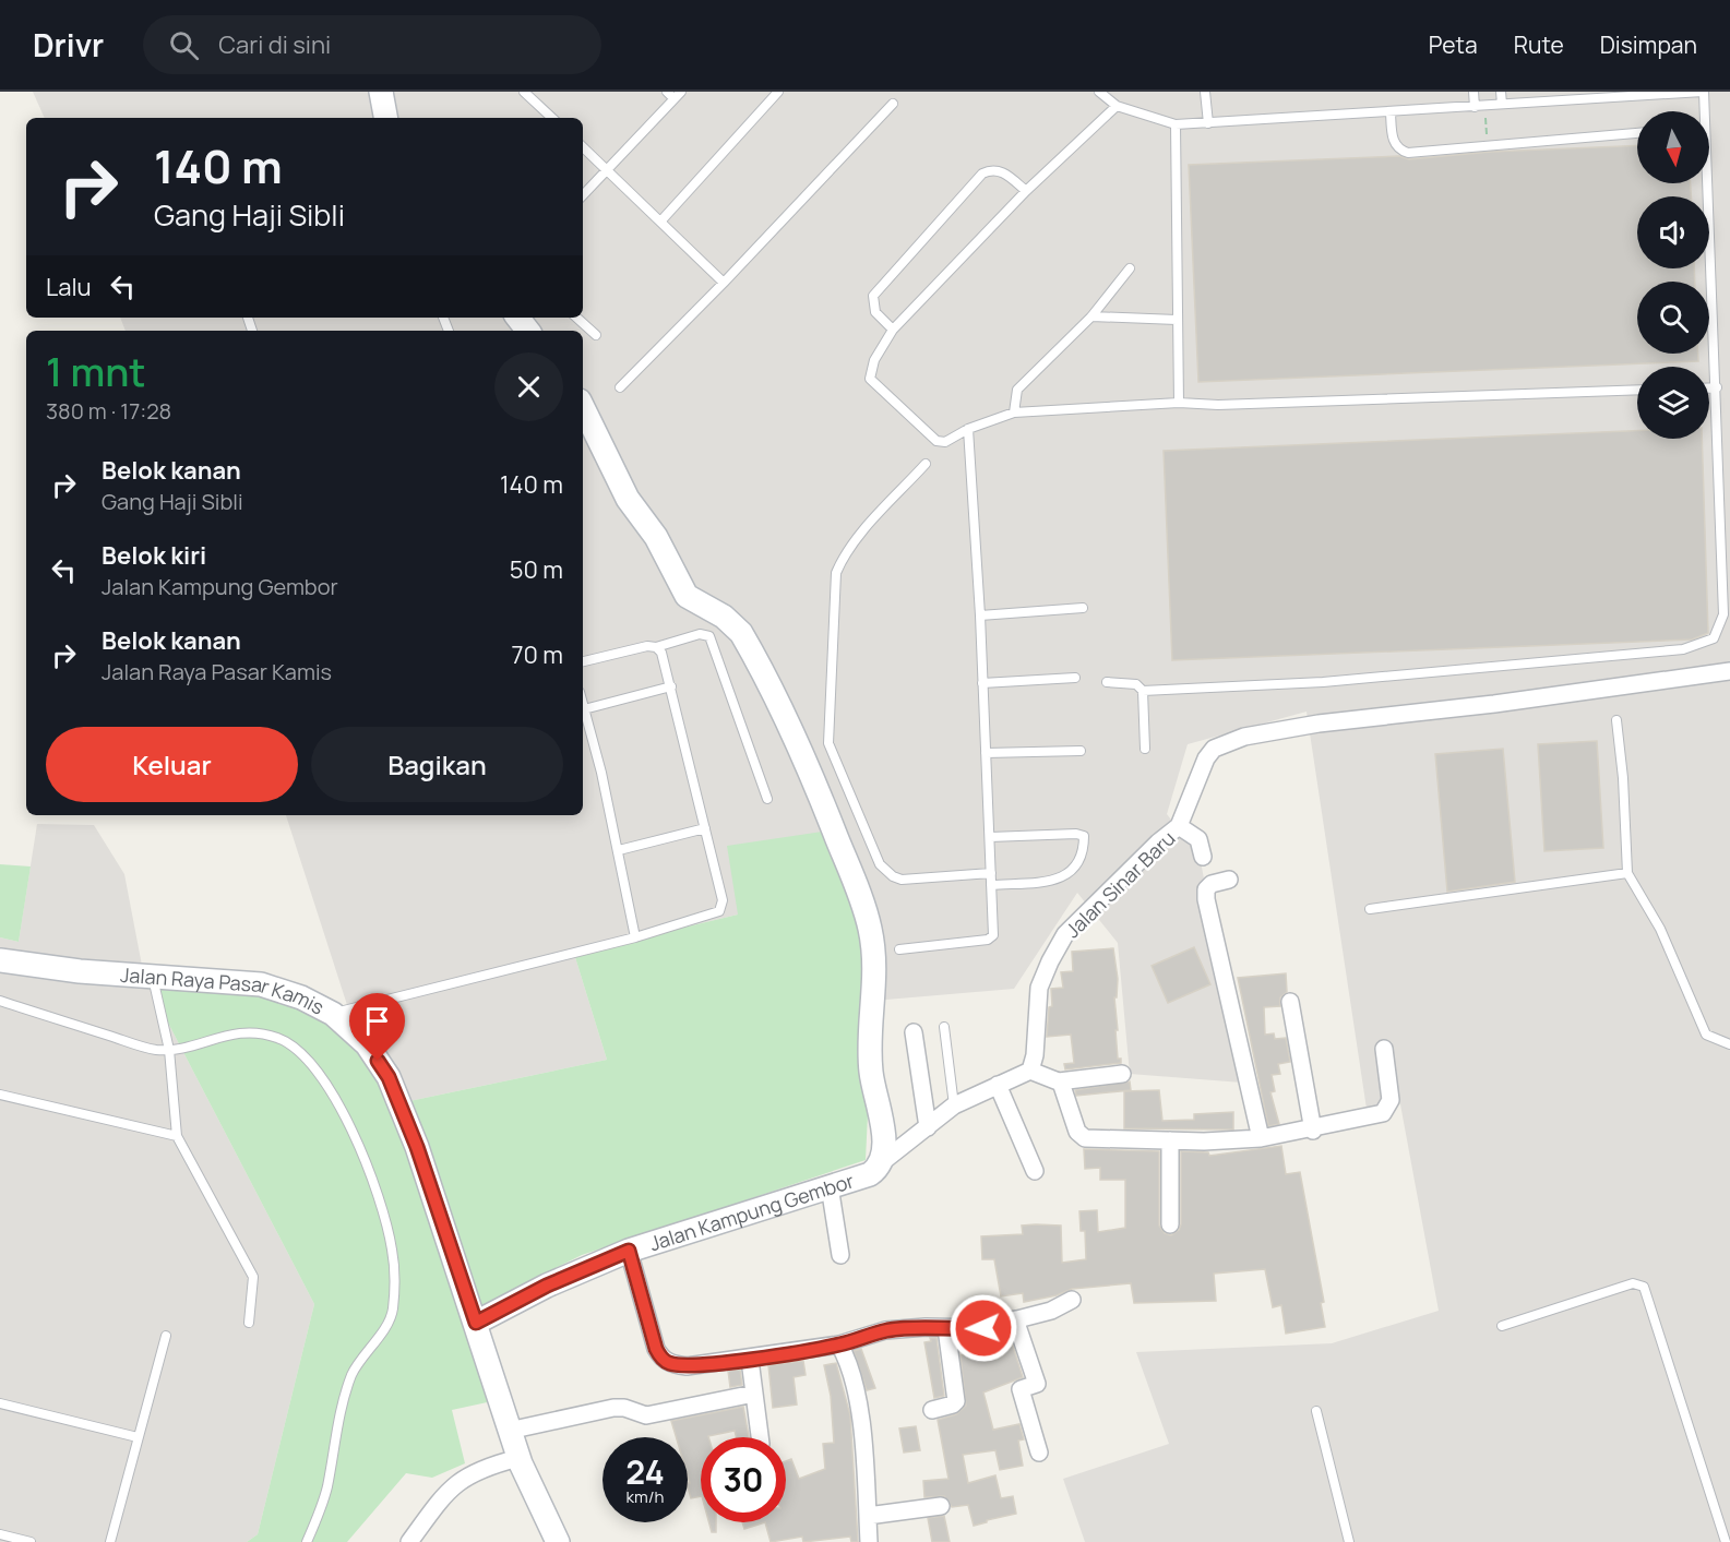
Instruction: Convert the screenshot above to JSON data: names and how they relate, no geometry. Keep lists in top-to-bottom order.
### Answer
{
  "streets": {
    "street": ["Jalan Sinar Baru", "Jalan Raya Pasar Kamis", "Jalan Kampung Gembor"]
  },
  "crossings": [
    ["Jalan Raya Pasar Kamis", "Jalan Kampung Gembor"]
  ],
  "north": "bottom",
  "page": {
    "header": "Drivr",
    "search": "Cari di sini",
    "nav": ["Peta", "Rute", "Disimpan"],
    "turn": ["140 m", "Gang Haji Sibli"],
    "then": "Lalu",
    "heading": ["1 mnt", "380 m · 17:28"],
    "list": [
      {
        "name": "Belok kanan",
        "note": "Gang Haji Sibli",
        "value": "140 m"
      },
      {
        "name": "Belok kiri",
        "note": "Jalan Kampung Gembor",
        "value": "50 m"
      },
      {
        "name": "Belok kanan",
        "note": "Jalan Raya Pasar Kamis",
        "value": "70 m"
      }
    ],
    "buttons": ["Keluar", "Bagikan"],
    "speed": "24 km/h",
    "limit": "30"
  }
}
